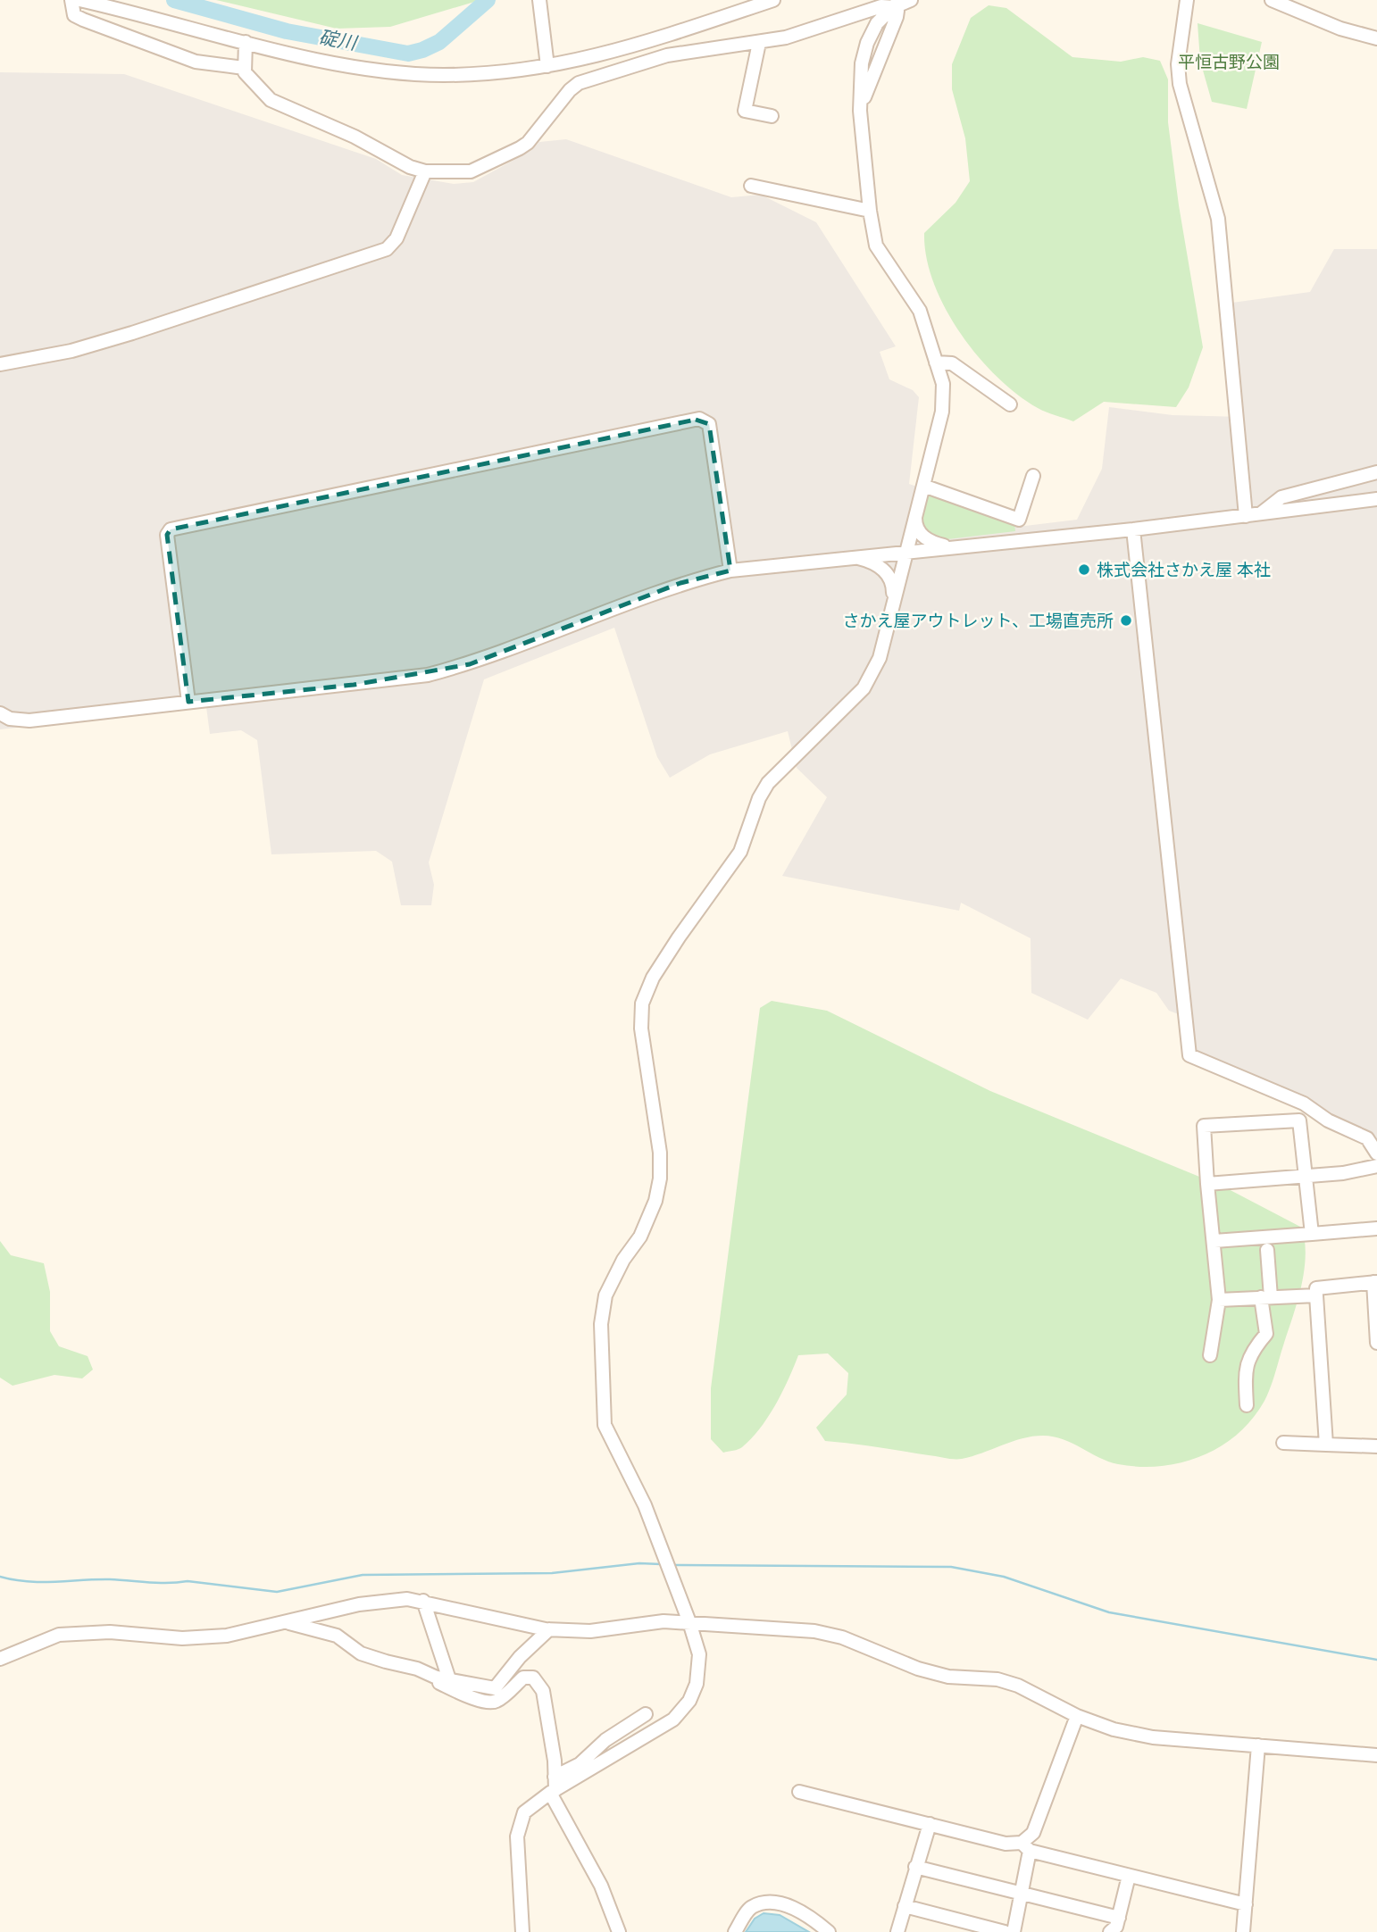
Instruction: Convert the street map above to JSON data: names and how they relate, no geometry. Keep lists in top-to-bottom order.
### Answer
{
  "water": ["碇川"],
  "parks": ["平恒古野公園"],
  "places": ["株式会社さかえ屋 本社", "さかえ屋アウトレット、工場直売所"]
}
